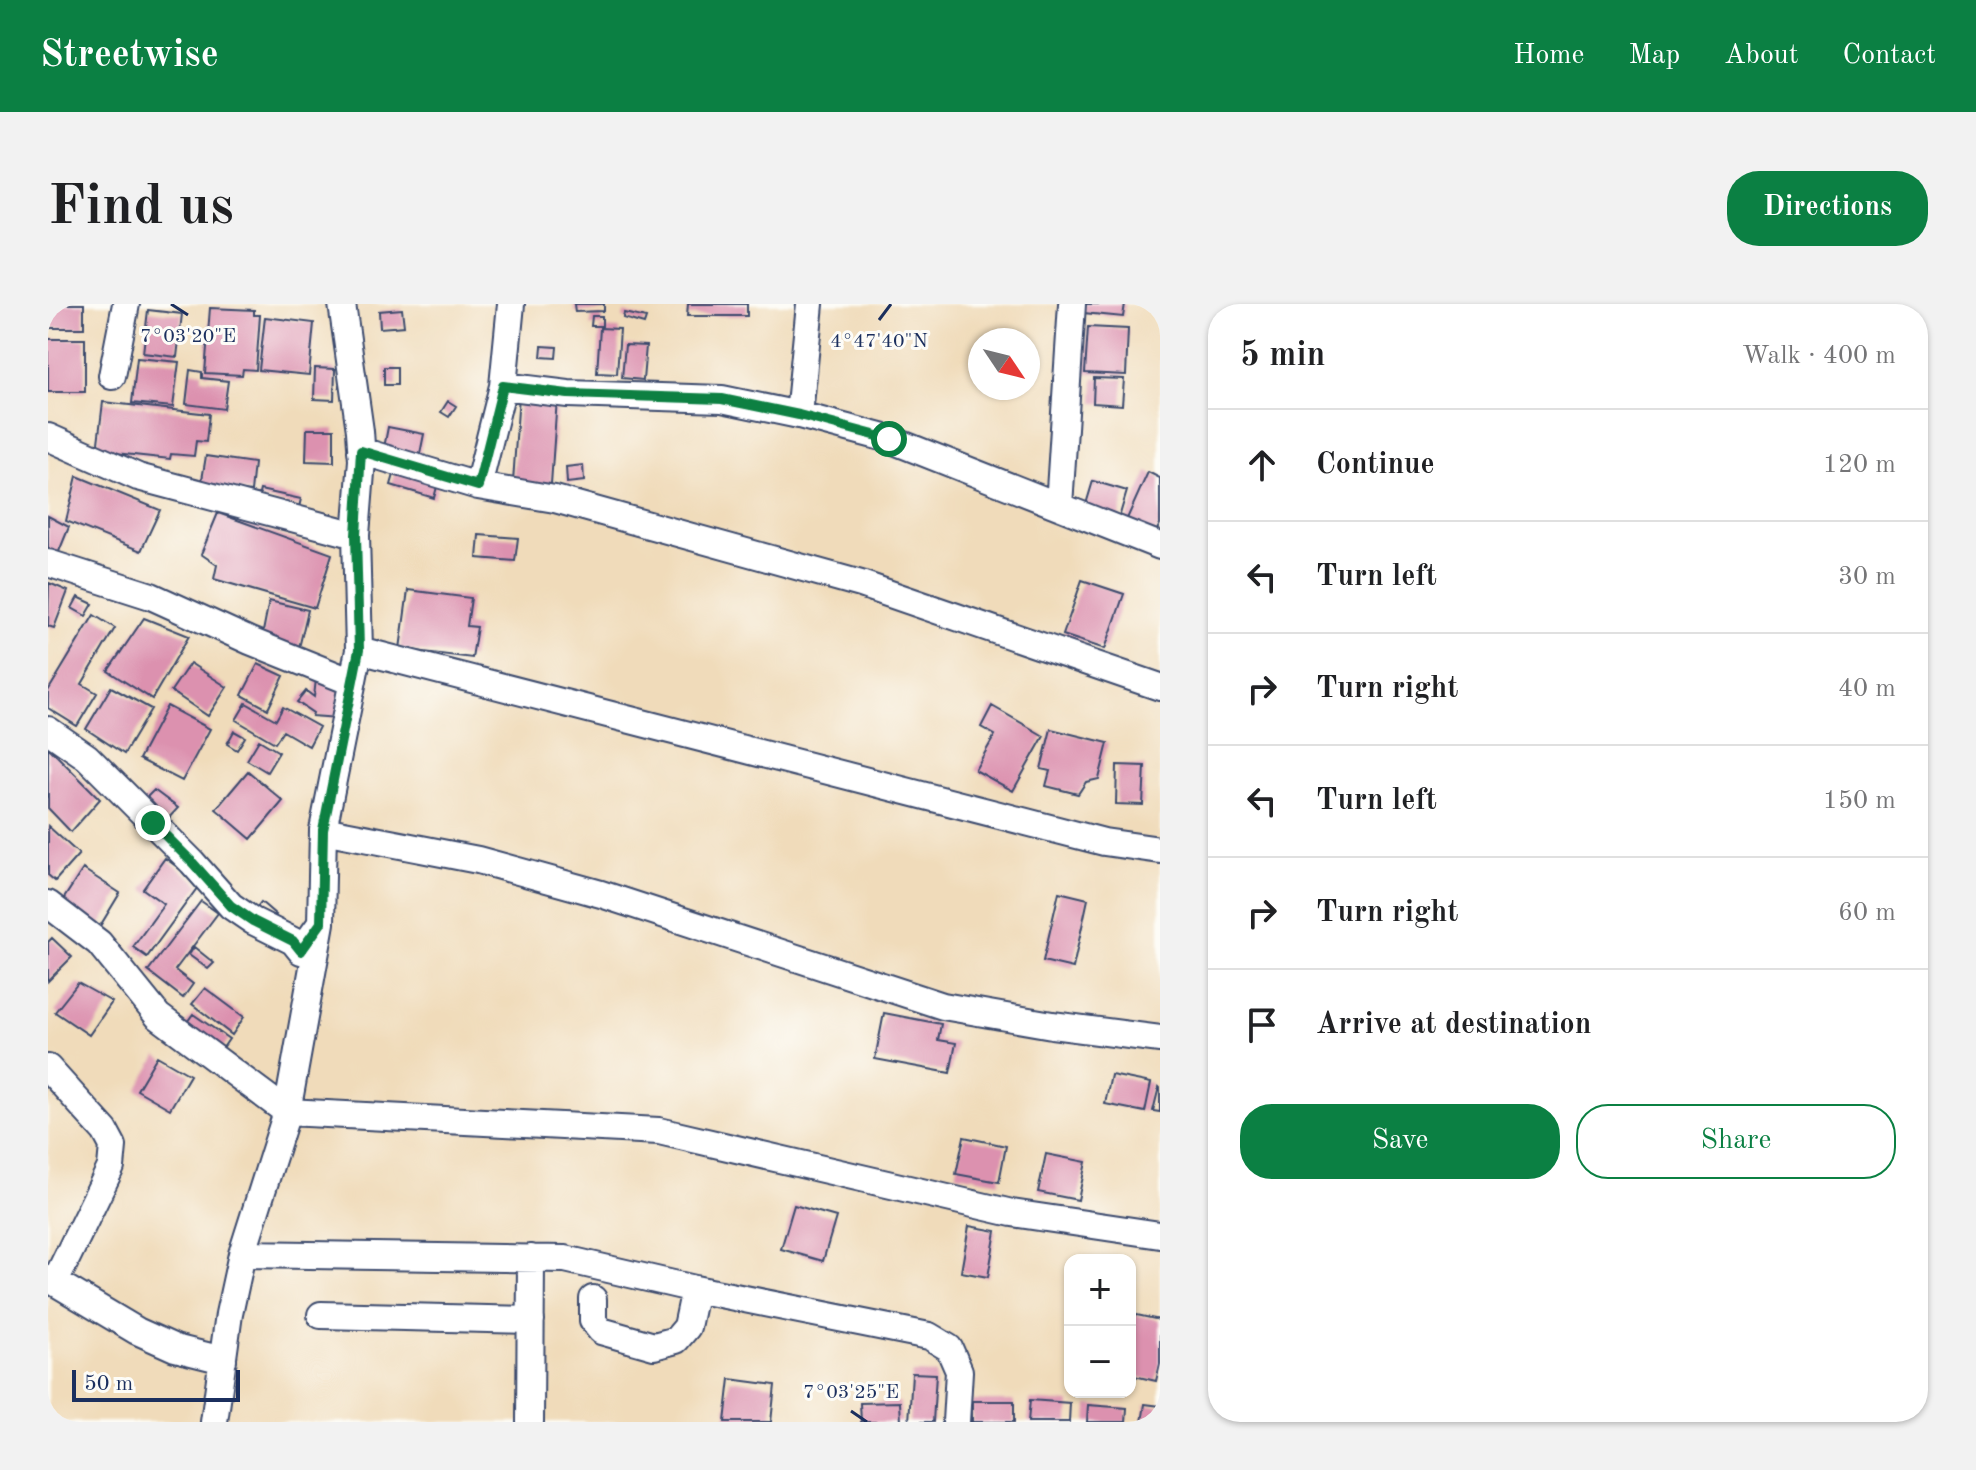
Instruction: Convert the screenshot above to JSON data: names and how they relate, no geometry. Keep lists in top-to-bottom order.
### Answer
{
  "scale_bar": "50 m",
  "north": "bottom right",
  "page": {
    "header": "Streetwise",
    "nav": [
      "Home",
      "Map",
      "About",
      "Contact"
    ],
    "buttons": [
      "Directions",
      ["Save", "Share"]
    ],
    "title": "Find us",
    "heading": ["5 min", "Walk · 400 m"],
    "list": [
      ["Continue", "120 m"],
      ["Turn left", "30 m"],
      ["Turn right", "40 m"],
      ["Turn left", "150 m"],
      ["Turn right", "60 m"],
      "Arrive at destination"
    ],
    "map_buttons": ["+", "−"],
    "scale": "50 m"
  },
  "coordinates": ["7°03'20\"E", "4°47'40\"N", "7°03'25\"E"]
}
